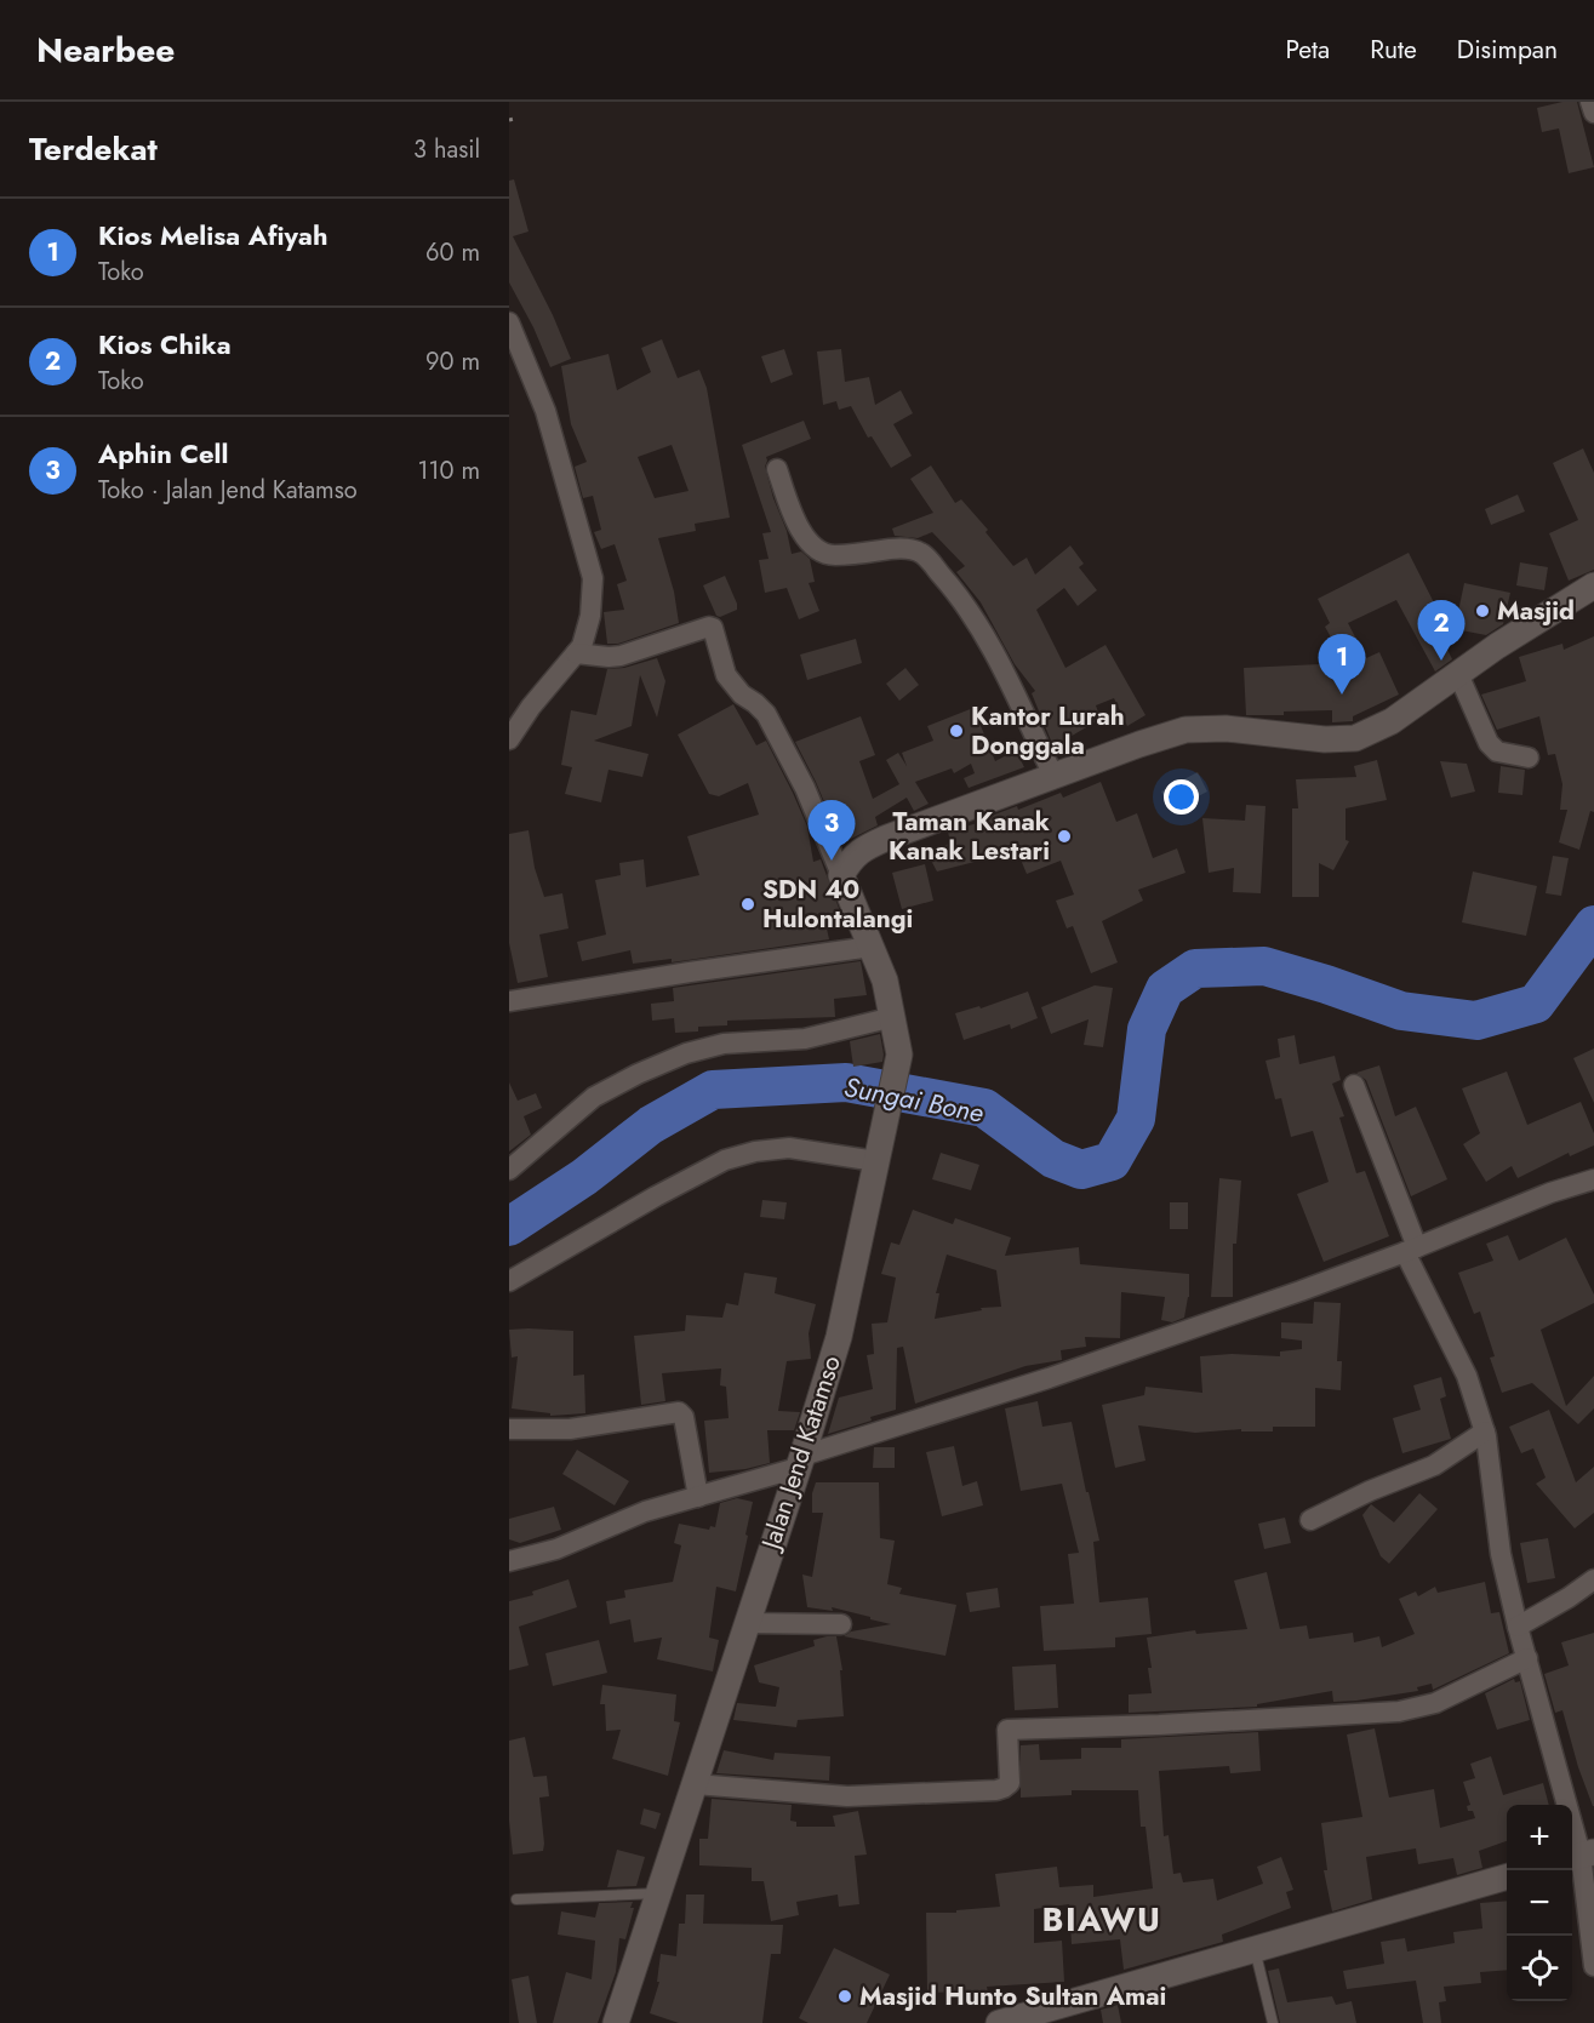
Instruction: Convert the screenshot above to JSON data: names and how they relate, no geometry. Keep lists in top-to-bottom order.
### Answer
{
  "streets": {
    "street": ["Jalan Jend Katamso"]
  },
  "districts": ["BIAWU"],
  "water": ["Sungai Bone"],
  "places": [
    "Masjid",
    "Kantor Lurah Donggala",
    "Taman Kanak Kanak Lestari",
    "SDN 40 Hulontalangi",
    "Masjid Hunto Sultan Amai"
  ],
  "page": {
    "header": "Nearbee",
    "nav": ["Peta", "Rute", "Disimpan"],
    "heading": ["Terdekat", "3 hasil"],
    "list": [
      {
        "mark": "1",
        "name": "Kios Melisa Afiyah",
        "note": "Toko",
        "value": "60 m"
      },
      {
        "mark": "2",
        "name": "Kios Chika",
        "note": "Toko",
        "value": "90 m"
      },
      {
        "mark": "3",
        "name": "Aphin Cell",
        "note": "Toko · Jalan Jend Katamso",
        "value": "110 m"
      }
    ],
    "pins": ["2", "1", "3"],
    "map_buttons": ["+", "−"]
  }
}
